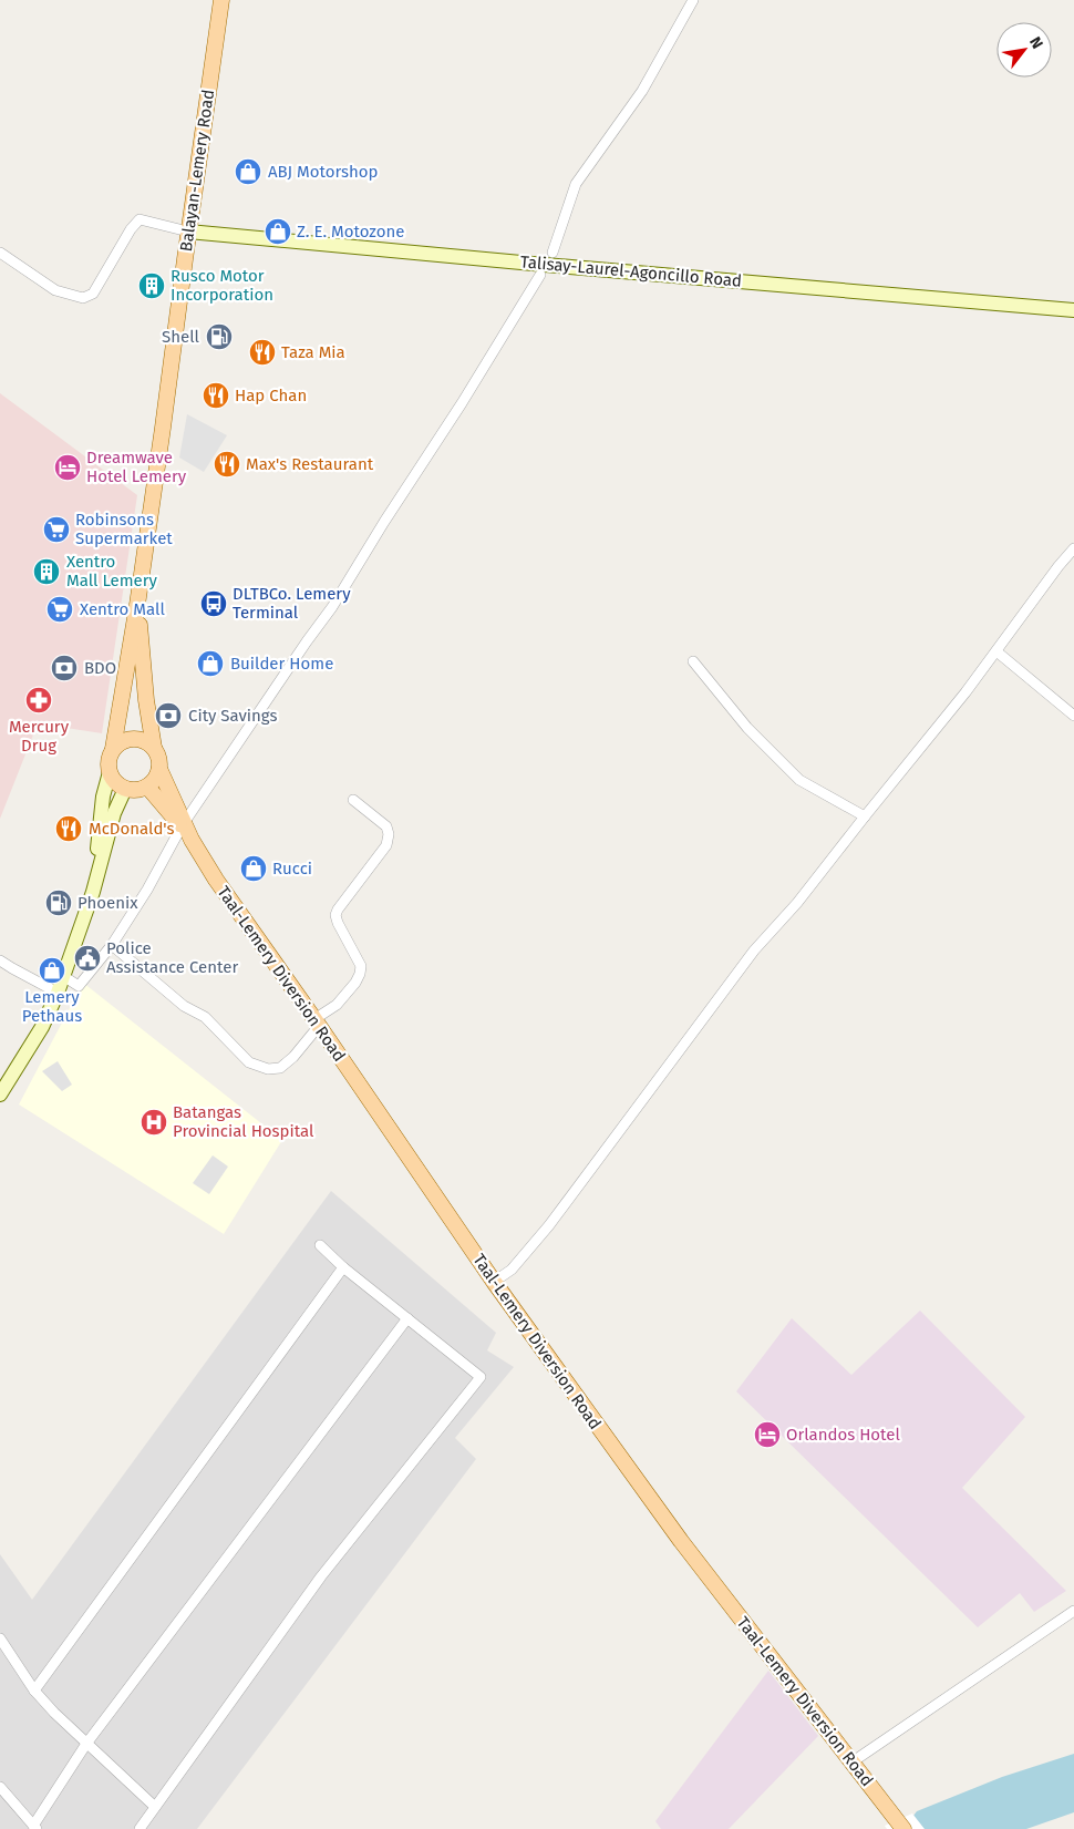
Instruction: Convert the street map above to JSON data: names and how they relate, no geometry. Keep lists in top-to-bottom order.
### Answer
{
  "streets": {
    "main road": ["Balayan-Lemery Road", "Talisay-Laurel-Agoncillo Road", "Taal-Lemery Diversion Road"]
  },
  "crossings": [
    ["Balayan-Lemery Road", "Talisay-Laurel-Agoncillo Road"],
    ["Balayan-Lemery Road", "Taal-Lemery Diversion Road"]
  ],
  "places": {
    "shop": [
      "ABJ Motorshop",
      "Z. E. Motozone",
      "Builder Home",
      "Rucci",
      "Lemery Pethaus"
    ],
    "building": ["Rusco Motor Incorporation", "Xentro Mall Lemery"],
    "fuel station": ["Shell", "Phoenix"],
    "restaurant": [
      "Taza Mia",
      "Hap Chan",
      "Max's Restaurant",
      "McDonald's"
    ],
    "hotel": ["Dreamwave Hotel Lemery", "Orlandos Hotel"],
    "supermarket": ["Robinsons Supermarket", "Xentro Mall"],
    "bus stop": ["DLTBCo. Lemery Terminal"],
    "bank": ["BDO", "City Savings"],
    "pharmacy": ["Mercury Drug"],
    "public building": ["Police Assistance Center"],
    "hospital": ["Batangas Provincial Hospital"]
  },
  "north": "top right"
}
